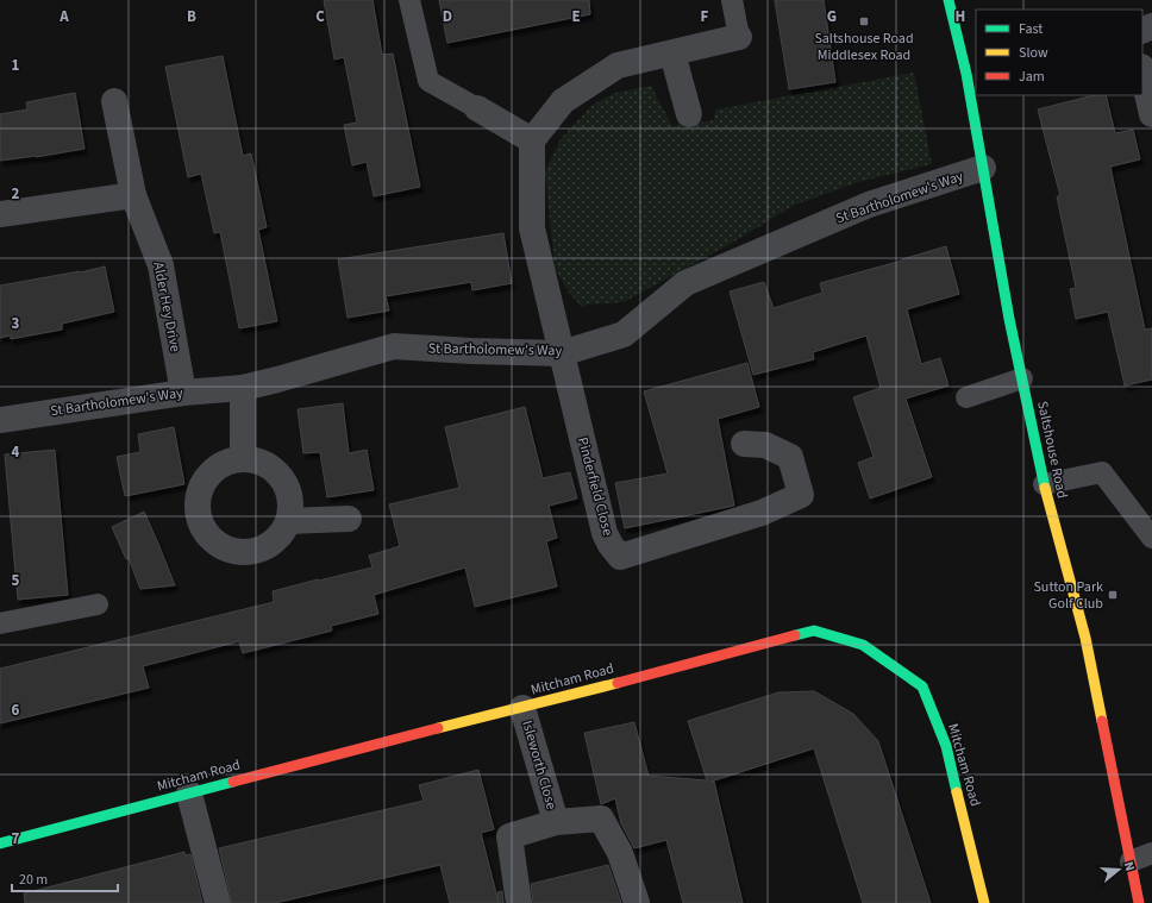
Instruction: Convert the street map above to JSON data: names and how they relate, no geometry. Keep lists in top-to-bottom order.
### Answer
{
  "streets": {
    "street": [
      "St Bartholomew's Way",
      "Alder Hey Drive",
      "Saltshouse Road",
      "Pinderfield Close",
      "Mitcham Road",
      "Isleworth Close"
    ]
  },
  "crossings": [
    ["St Bartholomew's Way", "Alder Hey Drive"],
    ["St Bartholomew's Way", "Saltshouse Road"],
    ["St Bartholomew's Way", "Pinderfield Close"],
    ["Mitcham Road", "Isleworth Close"]
  ],
  "places": {
    "transit": ["Saltshouse Road Middlesex Road", "Sutton Park Golf Club"]
  },
  "legend": ["Fast", "Slow", "Jam"],
  "scale_bar": "20 m",
  "north": "right",
  "grid": {
    "columns": [
      "A",
      "B",
      "C",
      "D",
      "E",
      "F",
      "G",
      "H"
    ],
    "rows": [
      "1",
      "2",
      "3",
      "4",
      "5",
      "6",
      "7"
    ]
  }
}
